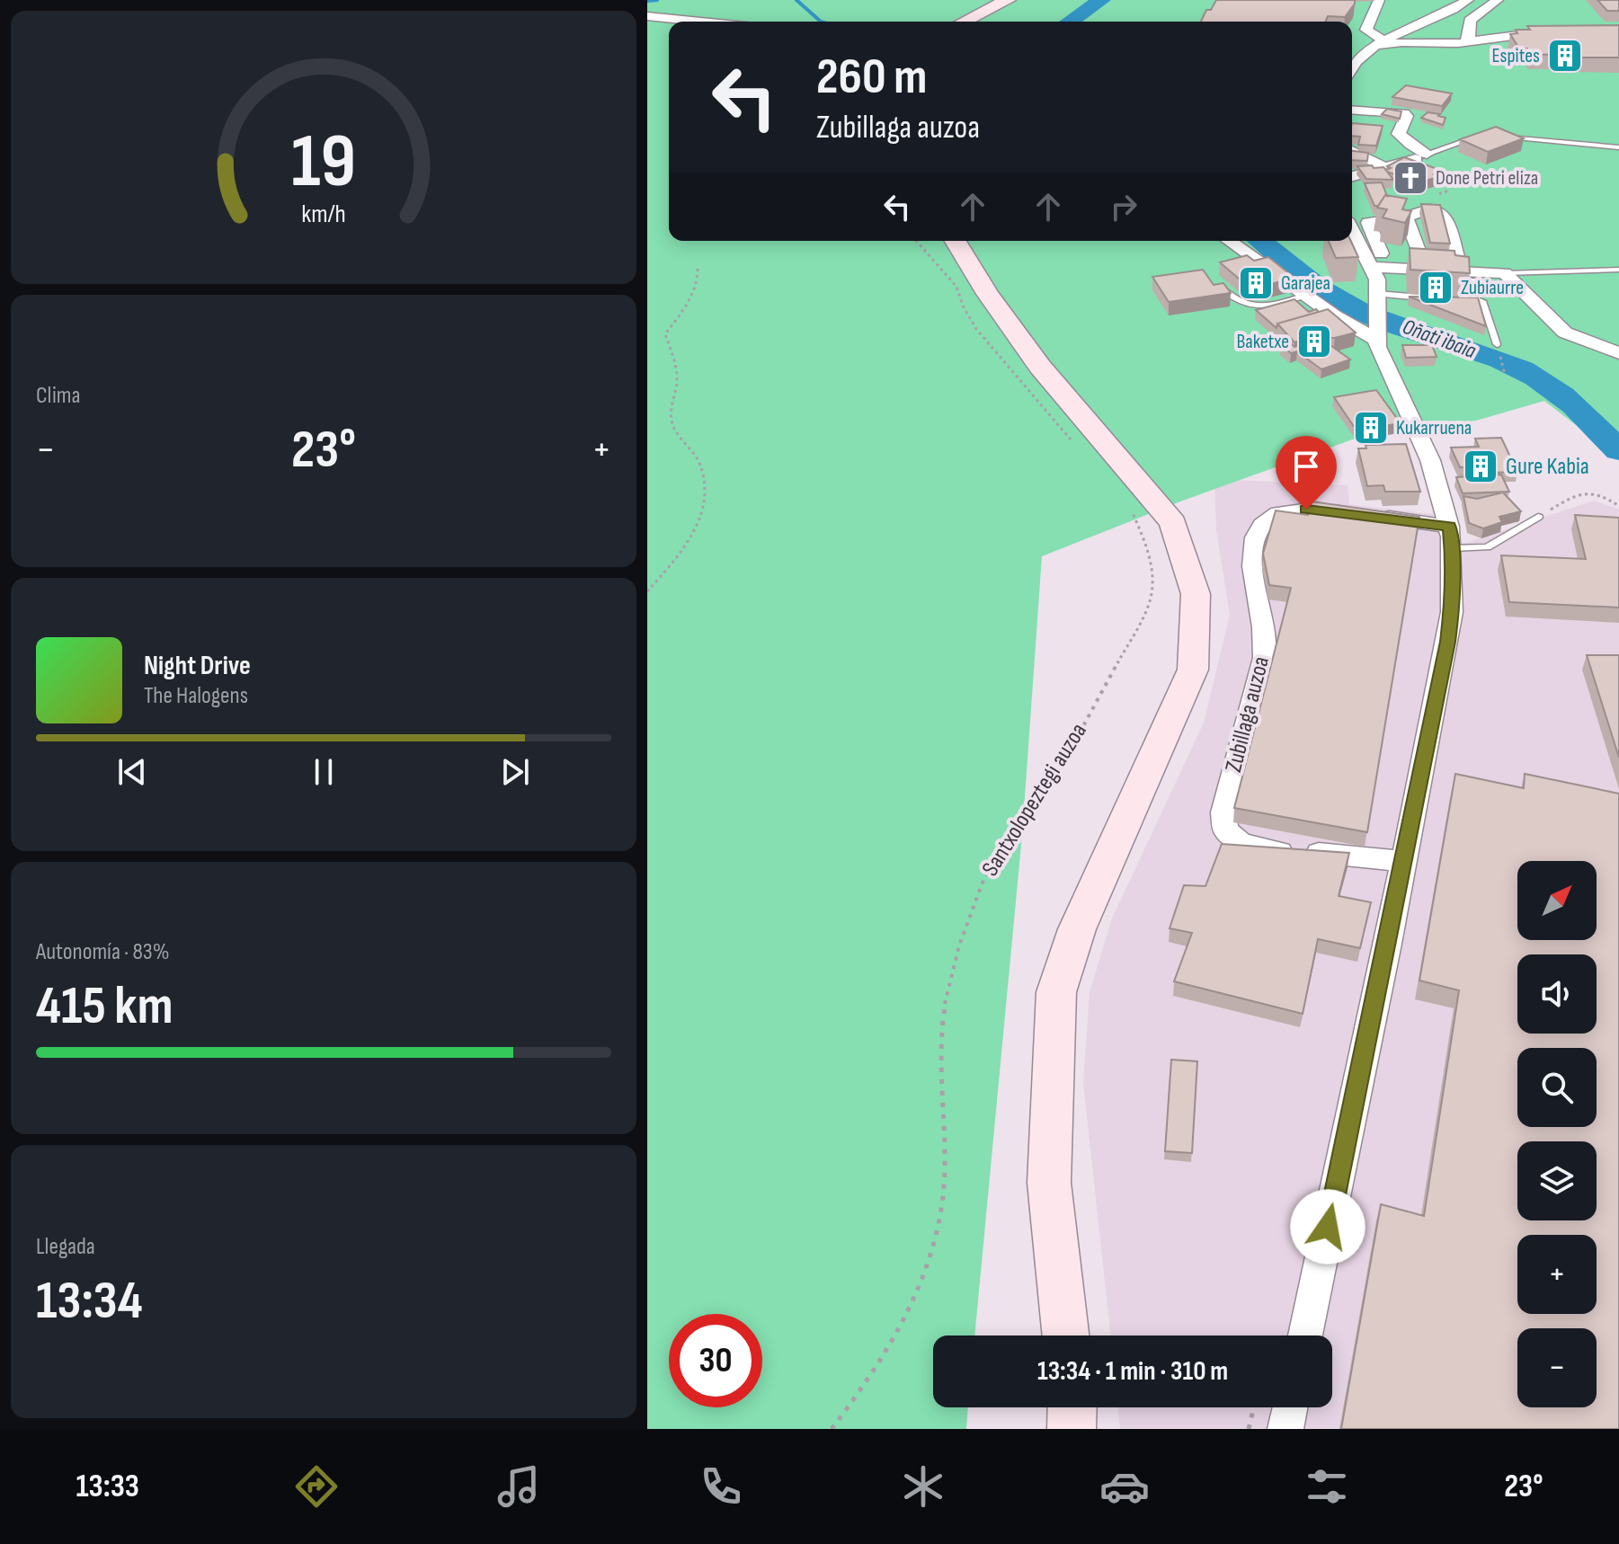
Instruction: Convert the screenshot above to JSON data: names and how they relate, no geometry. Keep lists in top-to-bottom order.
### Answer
{
  "streets": {
    "street": ["Zubillaga auzoa"],
    "path": ["Santxolopeztegi auzoa"]
  },
  "water": ["Oñati ibaia"],
  "places": {
    "building": [
      "Espites",
      "Garajea",
      "Zubiaurre",
      "Baketxe",
      "Kukarruena",
      "Gure Kabia"
    ],
    "church": ["Done Petri eliza"]
  },
  "north": "top right",
  "page": {
    "turn": ["260 m", "Zubillaga auzoa"],
    "tile": [
      "Clima",
      ["Autonomía · 83%", "415 km"],
      ["Llegada", "13:34"]
    ],
    "heat": ["−", "23°", "+"],
    "song": ["Night Drive", "The Halogens"],
    "map_buttons": ["+", "−"],
    "limit": "30",
    "trip": "13:34 · 1 min · 310 m",
    "tabs": ["13:33", "23°"],
    "gauge": ["19", "km/h"]
  }
}
